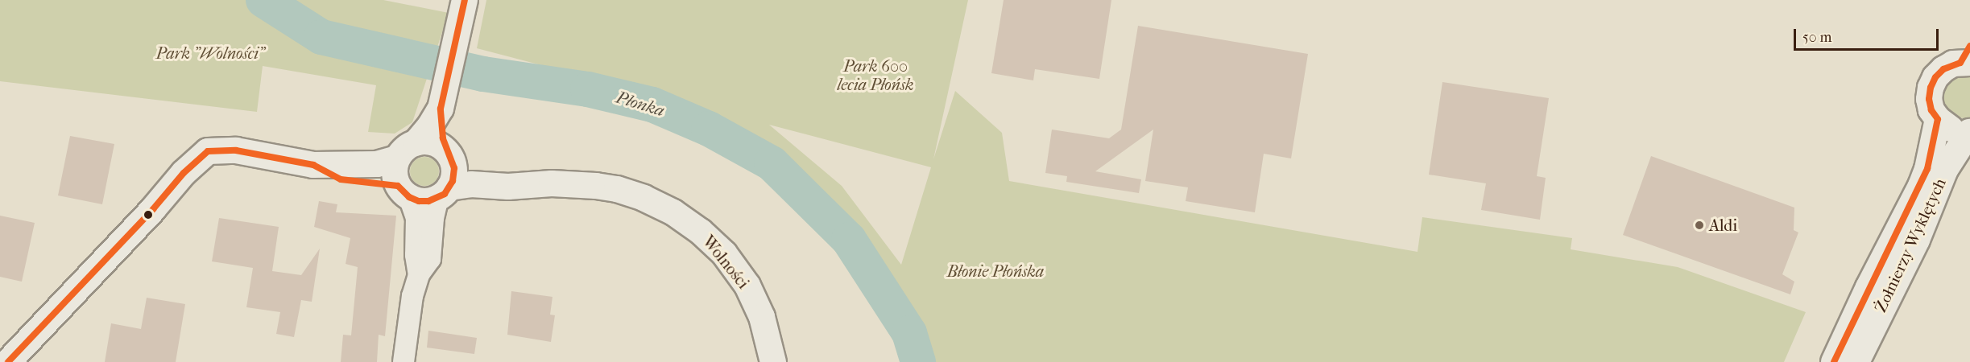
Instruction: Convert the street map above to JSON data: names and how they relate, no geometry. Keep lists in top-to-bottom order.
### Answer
{
  "streets": {
    "street": ["Żołnierzy Wyklętych", "Wolności"]
  },
  "water": ["Płonka"],
  "parks": ["Park \"Wolności\"", "Park 600 lecia Płońsk", "Błonie Płońska"],
  "places": ["Aldi"],
  "scale_bar": "50 m"
}
